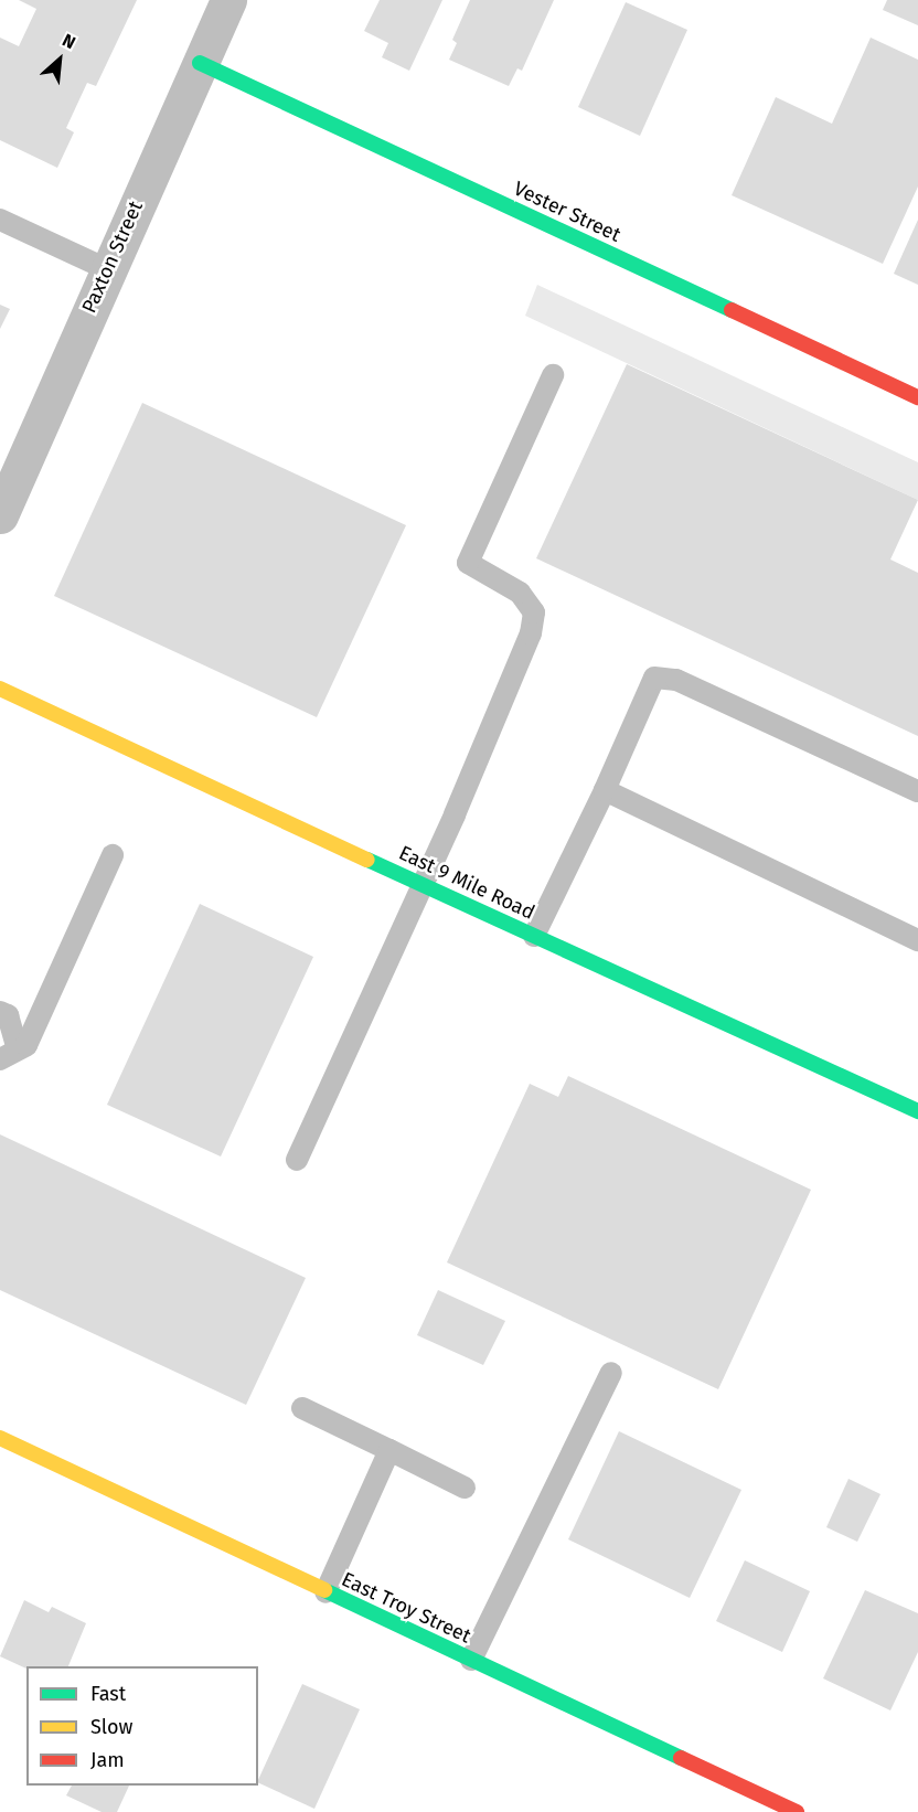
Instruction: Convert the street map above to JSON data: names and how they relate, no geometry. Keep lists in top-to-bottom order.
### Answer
{
  "streets": {
    "street": [
      "Vester Street",
      "Paxton Street",
      "East 9 Mile Road",
      "East Troy Street"
    ]
  },
  "crossings": [
    ["Vester Street", "Paxton Street"]
  ],
  "legend": ["Fast", "Slow", "Jam"],
  "north": "top right"
}
